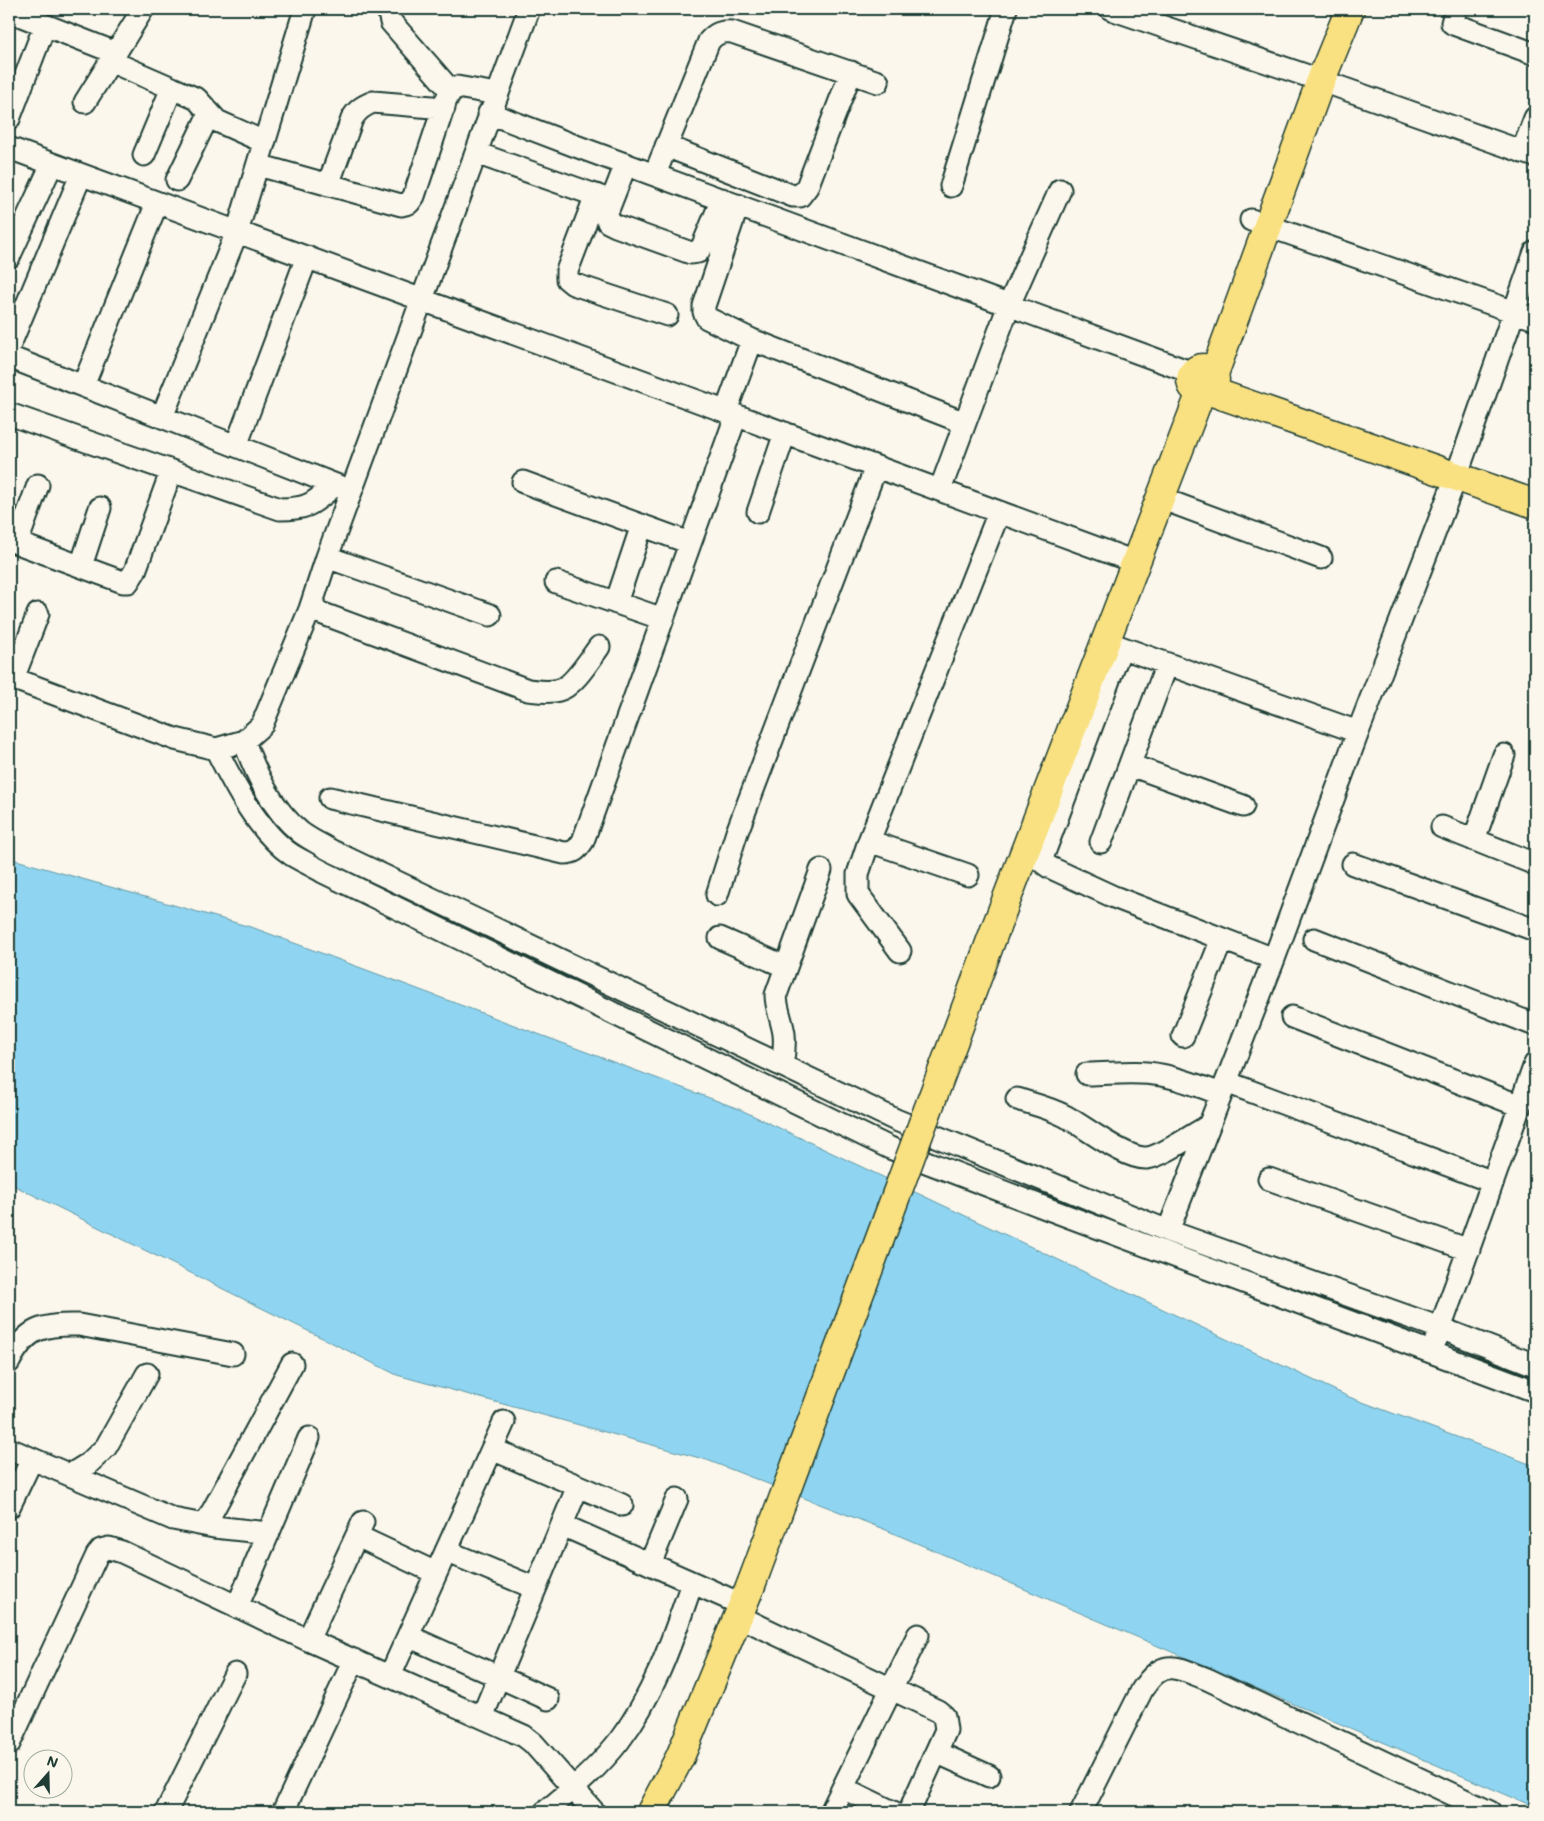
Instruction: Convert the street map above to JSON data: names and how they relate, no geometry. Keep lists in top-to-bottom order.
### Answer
{
  "north": "top"
}
